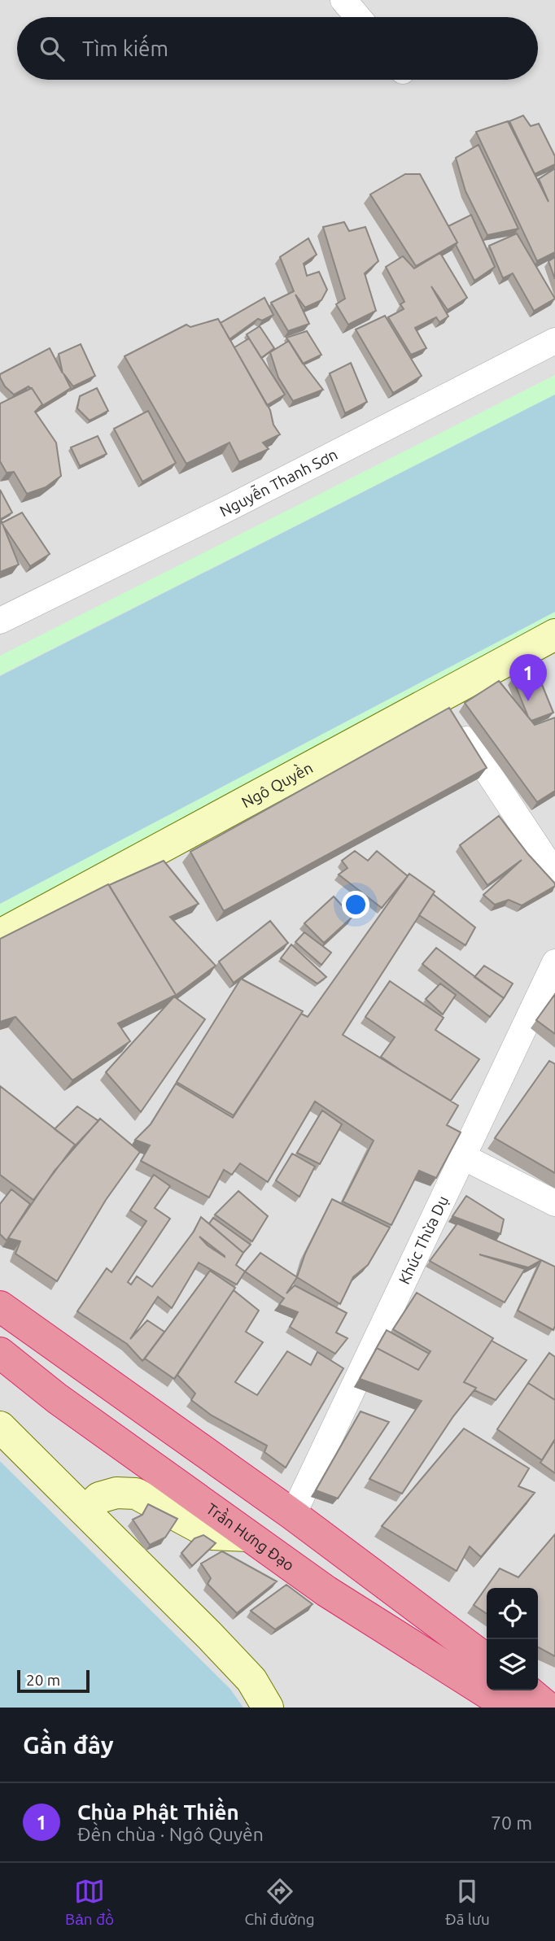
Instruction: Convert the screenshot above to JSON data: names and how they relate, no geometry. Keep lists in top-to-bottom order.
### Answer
{
  "streets": {
    "highway": ["Trần Hưng Đạo"],
    "street": ["Nguyễn Thanh Sơn", "Ngô Quyền", "Khúc Thừa Dụ"]
  },
  "scale_bar": "20 m",
  "page": {
    "search": "Tìm kiếm",
    "pins": "1",
    "scale": "20 m",
    "heading": "Gần đây",
    "list": [
      {
        "mark": "1",
        "name": "Chùa Phật Thiền",
        "note": "Đền chùa · Ngô Quyền",
        "value": "70 m"
      }
    ],
    "nav": ["Bản đồ", "Chỉ đường", "Đã lưu"]
  }
}
